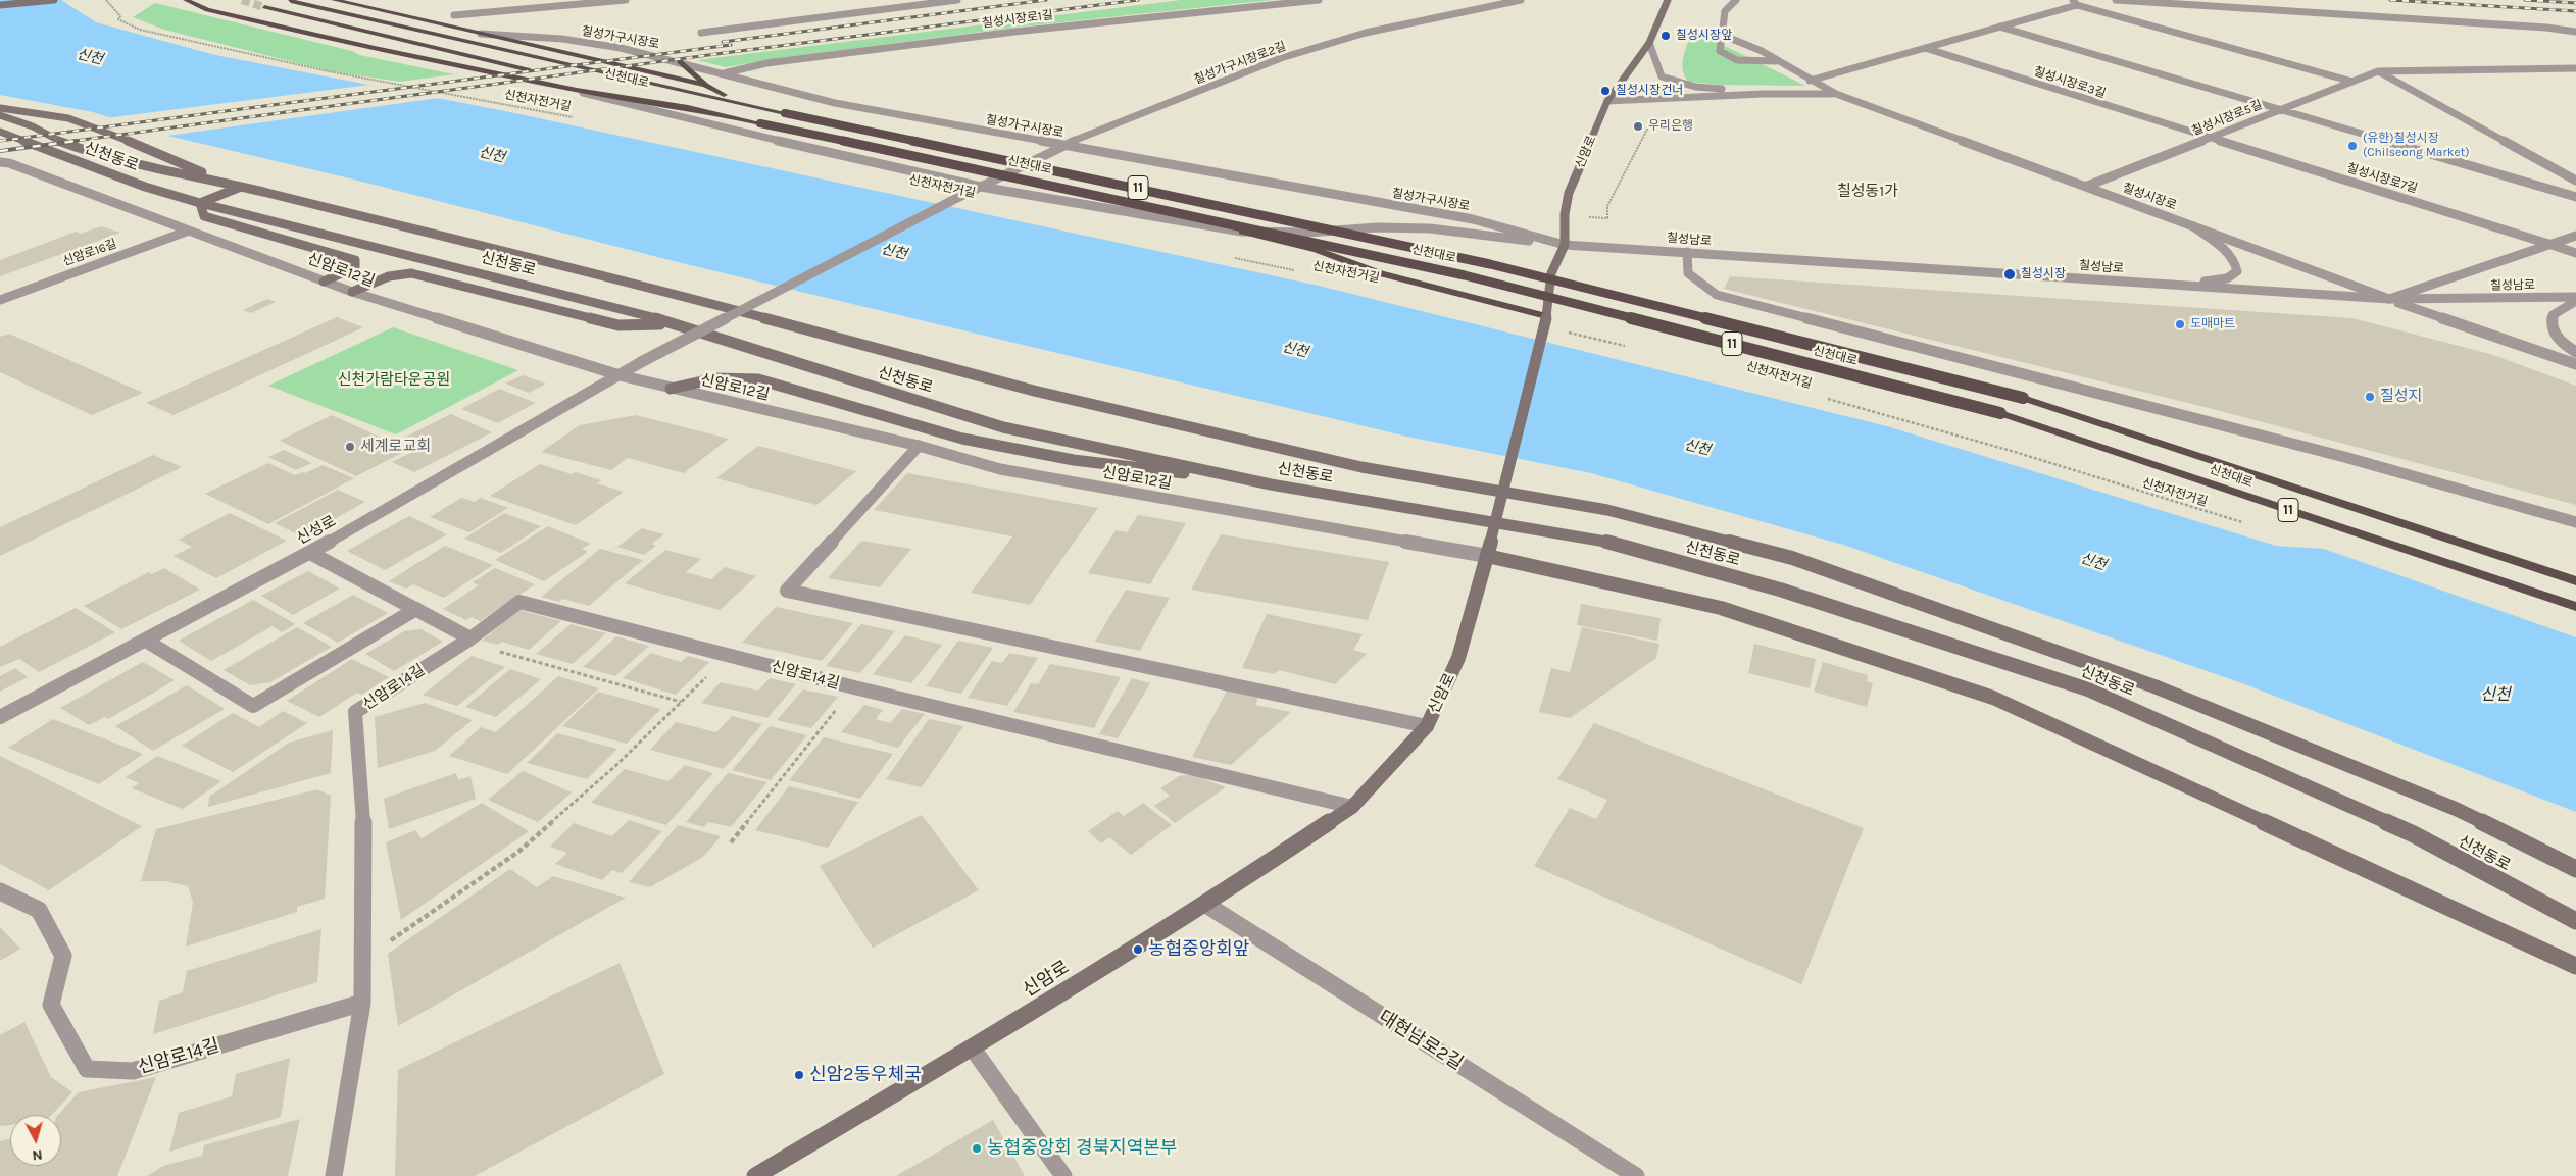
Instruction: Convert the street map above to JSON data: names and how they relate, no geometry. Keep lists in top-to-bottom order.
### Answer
{
  "streets": {
    "highway": ["신천대로", "11"],
    "main road": ["신암로", "신천동로"],
    "street": [
      "칠성시장로1길",
      "칠성가구시장로",
      "칠성가구시장로2길",
      "칠성시장로3길",
      "칠성시장로5길",
      "칠성시장로7길",
      "칠성시장로",
      "칠성남로",
      "신암로16길",
      "신암로12길",
      "신성로",
      "신암로14길",
      "대현남로2길"
    ],
    "path": ["신천자전거길"]
  },
  "crossings": [
    ["칠성시장로1길", "칠성가구시장로"],
    ["칠성가구시장로", "칠성가구시장로2길"],
    ["칠성가구시장로", "신암로"],
    ["칠성가구시장로", "칠성남로"],
    ["칠성가구시장로2길", "신성로"],
    ["칠성시장로3길", "칠성시장로5길"],
    ["칠성시장로3길", "칠성시장로7길"],
    ["칠성시장로5길", "칠성시장로7길"],
    ["칠성시장로5길", "칠성시장로"],
    ["신암로", "칠성남로"],
    ["신암로", "신암로12길"],
    ["신암로", "대현남로2길"],
    ["칠성시장로", "칠성남로"],
    ["신암로16길", "신암로12길"],
    ["신암로12길", "신성로"]
  ],
  "districts": ["칠성동1가"],
  "water": ["신천"],
  "parks": ["신천가람타운공원"],
  "places": [
    "칠성시장앞",
    "칠성시장건너",
    "우리은행",
    "(유한)칠성시장 (Chilseong Market)",
    "칠성시장",
    "도매마트",
    "질성지",
    "세계로교회",
    "농협중앙회앞",
    "신암2동우체국",
    "농협중앙회 경북지역본부"
  ],
  "north": "bottom"
}
